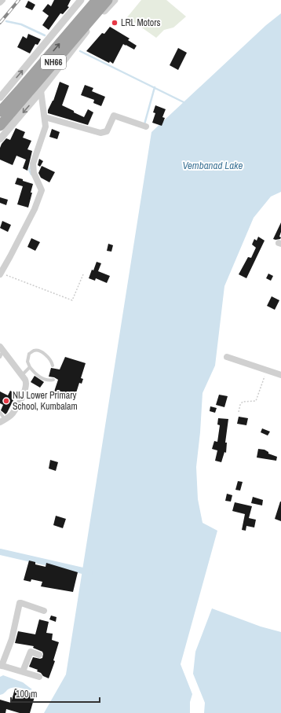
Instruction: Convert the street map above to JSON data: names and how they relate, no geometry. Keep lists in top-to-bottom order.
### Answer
{
  "streets": {
    "highway": ["NH66"]
  },
  "water": ["Vembanad Lake"],
  "places": ["LRL Motors", "NIJ Lower Primary School, Kumbalam"],
  "scale_bar": "100 m"
}
